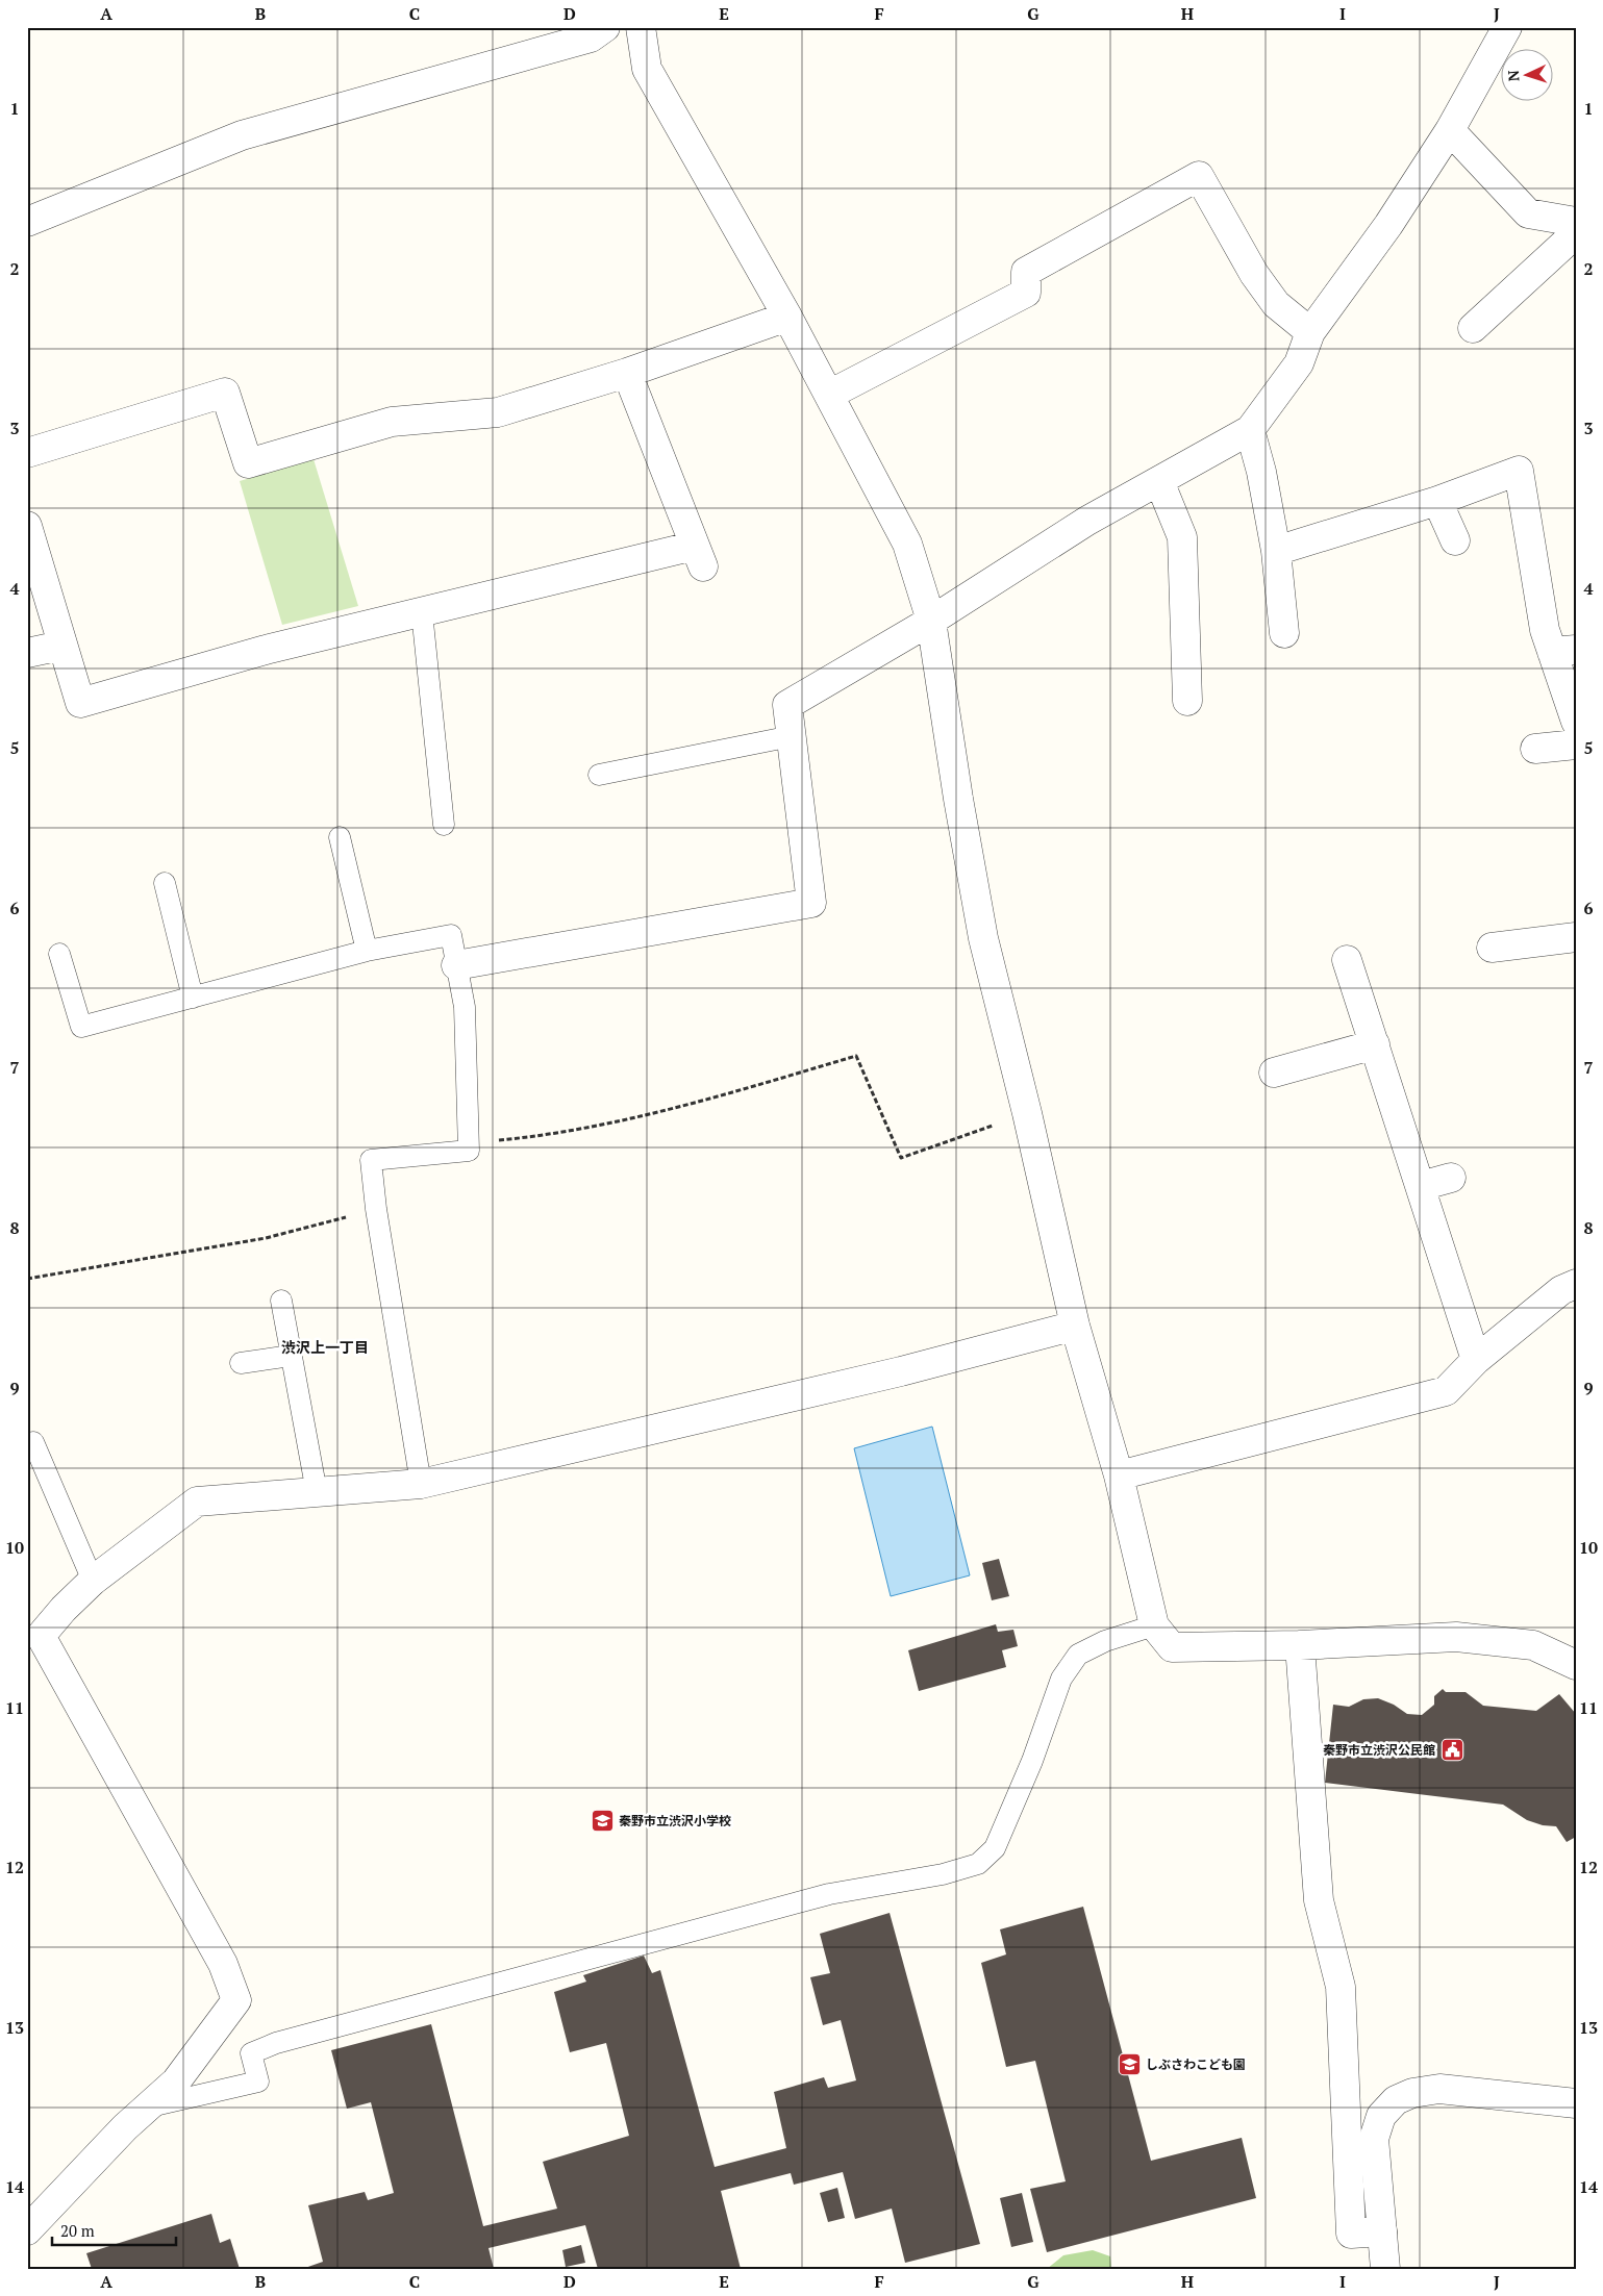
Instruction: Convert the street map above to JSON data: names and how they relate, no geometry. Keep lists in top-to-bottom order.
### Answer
{
  "districts": ["渋沢上一丁目"],
  "places": {
    "public building": ["秦野市立渋沢公民館"],
    "school or university": ["秦野市立渋沢小学校", "しぶさわこども園"]
  },
  "scale_bar": "20 m",
  "north": "left",
  "grid": {
    "columns": [
      "A",
      "B",
      "C",
      "D",
      "E",
      "F",
      "G",
      "H",
      "I",
      "J"
    ],
    "rows": [
      "1",
      "2",
      "3",
      "4",
      "5",
      "6",
      "7",
      "8",
      "9",
      "10",
      "11",
      "12",
      "13",
      "14"
    ]
  }
}
